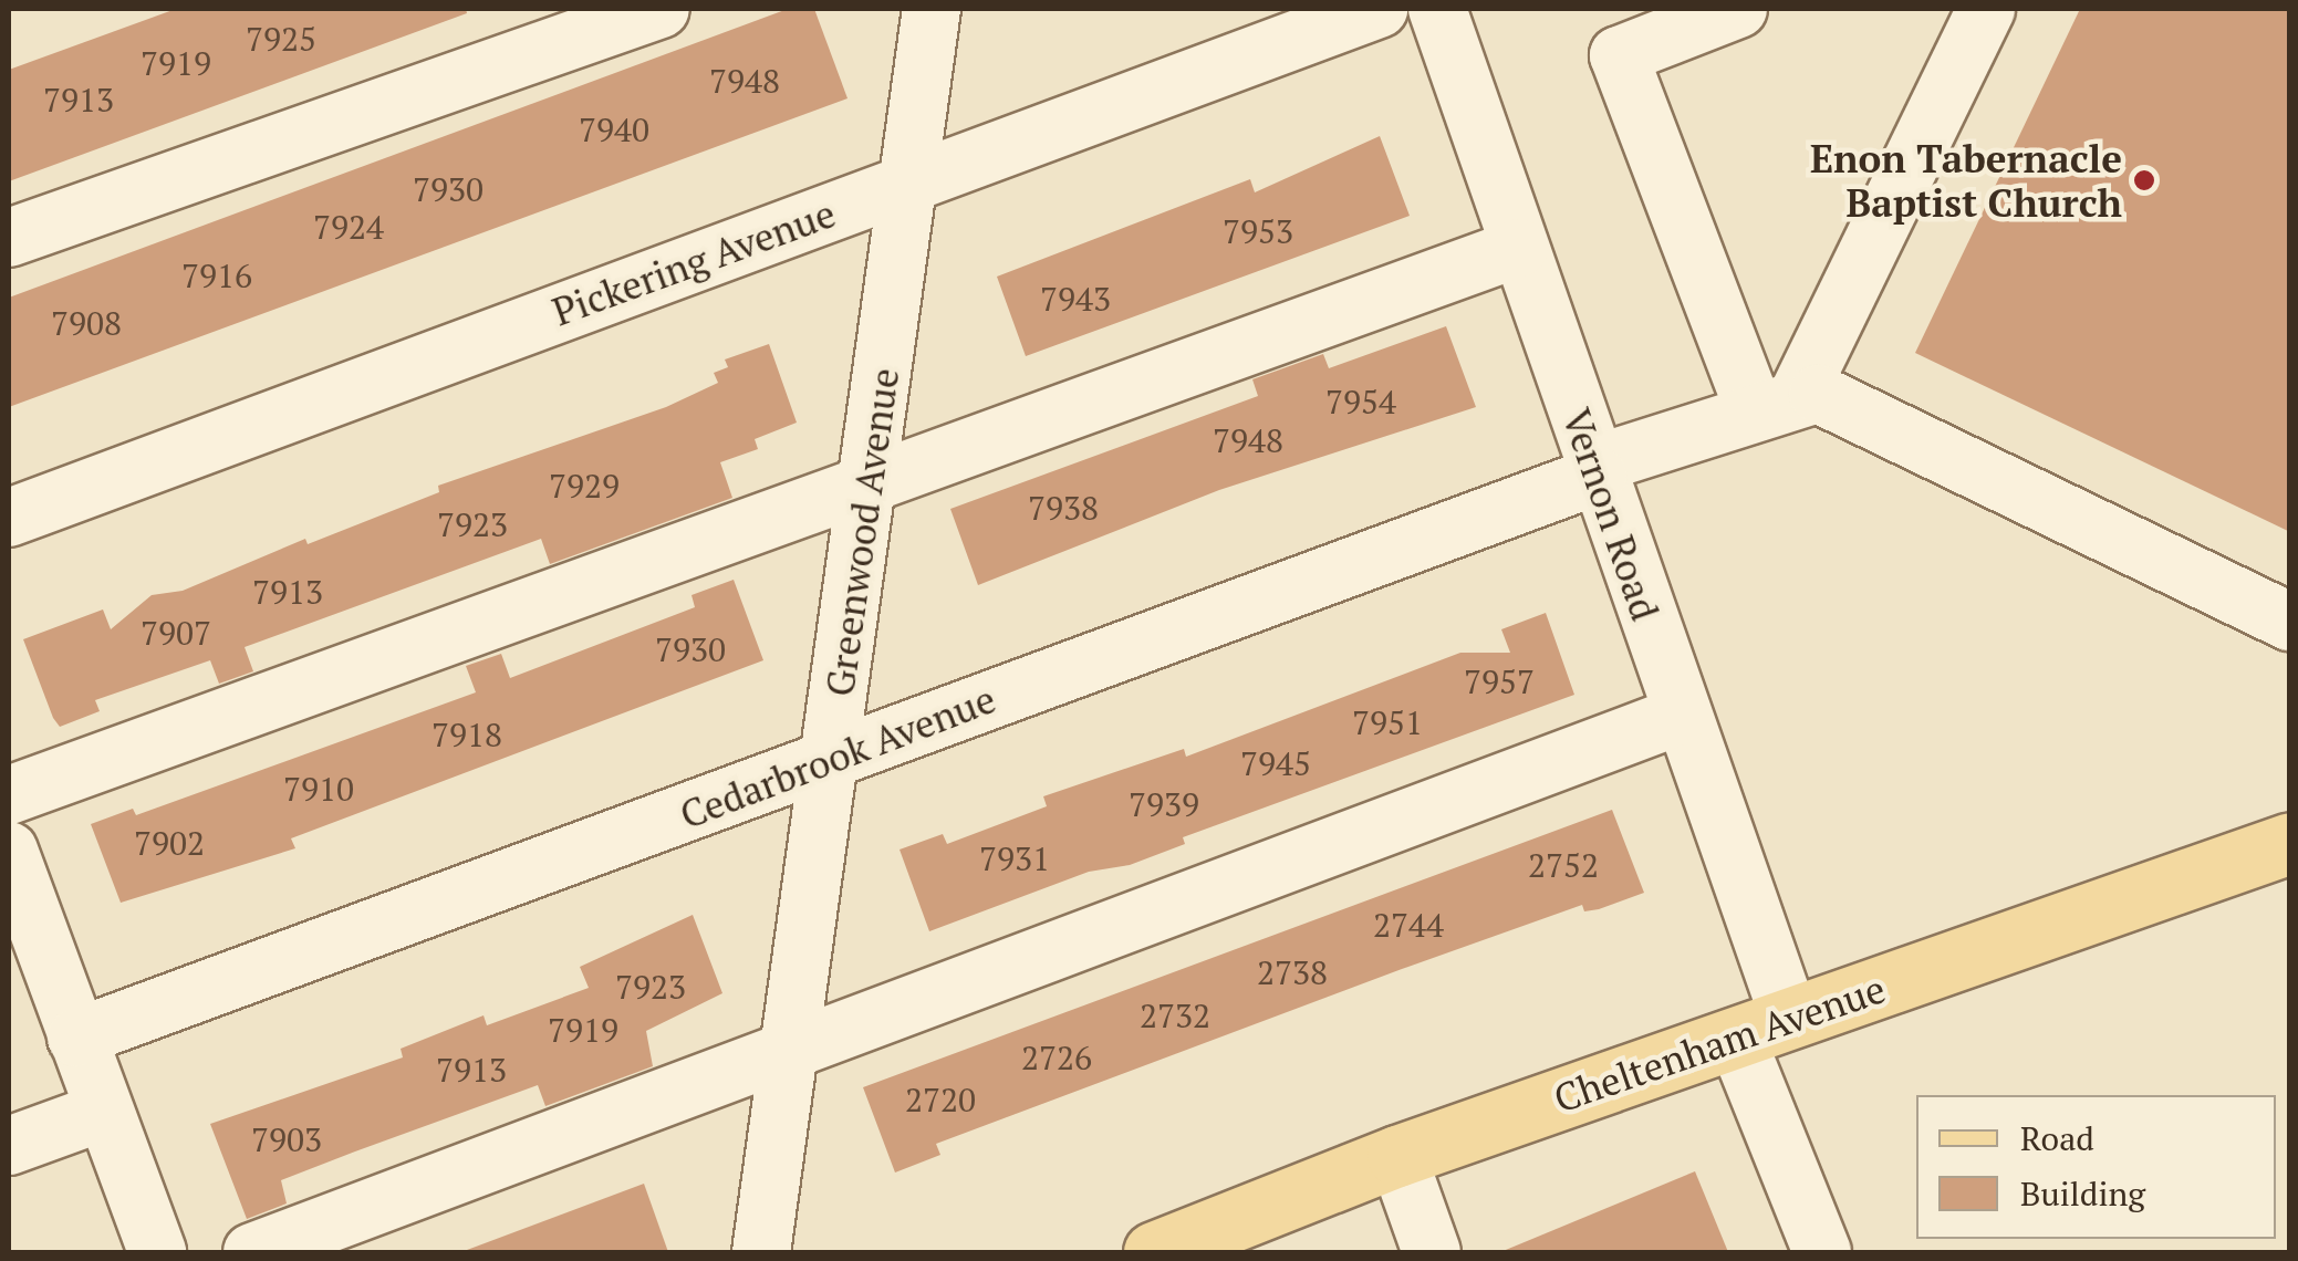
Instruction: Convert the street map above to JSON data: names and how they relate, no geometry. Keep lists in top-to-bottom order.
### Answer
{
  "streets": {
    "main road": ["Cheltenham Avenue"],
    "street": [
      "Pickering Avenue",
      "Vernon Road",
      "Greenwood Avenue",
      "Cedarbrook Avenue"
    ]
  },
  "crossings": [
    ["Pickering Avenue", "Greenwood Avenue"],
    ["Vernon Road", "Cedarbrook Avenue"],
    ["Vernon Road", "Cheltenham Avenue"],
    ["Greenwood Avenue", "Cedarbrook Avenue"]
  ],
  "places": ["Enon Tabernacle Baptist Church"],
  "house_numbers": [
    "7925",
    "7919",
    "7948",
    "7913",
    "7940",
    "7930",
    "7924",
    "7953",
    "7916",
    "7943",
    "7908",
    "7954",
    "7948",
    "7929",
    "7938",
    "7923",
    "7913",
    "7907",
    "7930",
    "7957",
    "7951",
    "7918",
    "7945",
    "7910",
    "7939",
    "7902",
    "7931",
    "2752",
    "2744",
    "2738",
    "7923",
    "2732",
    "7919",
    "2726",
    "7913",
    "2720",
    "7903"
  ],
  "legend": ["Road", "Building"]
}
